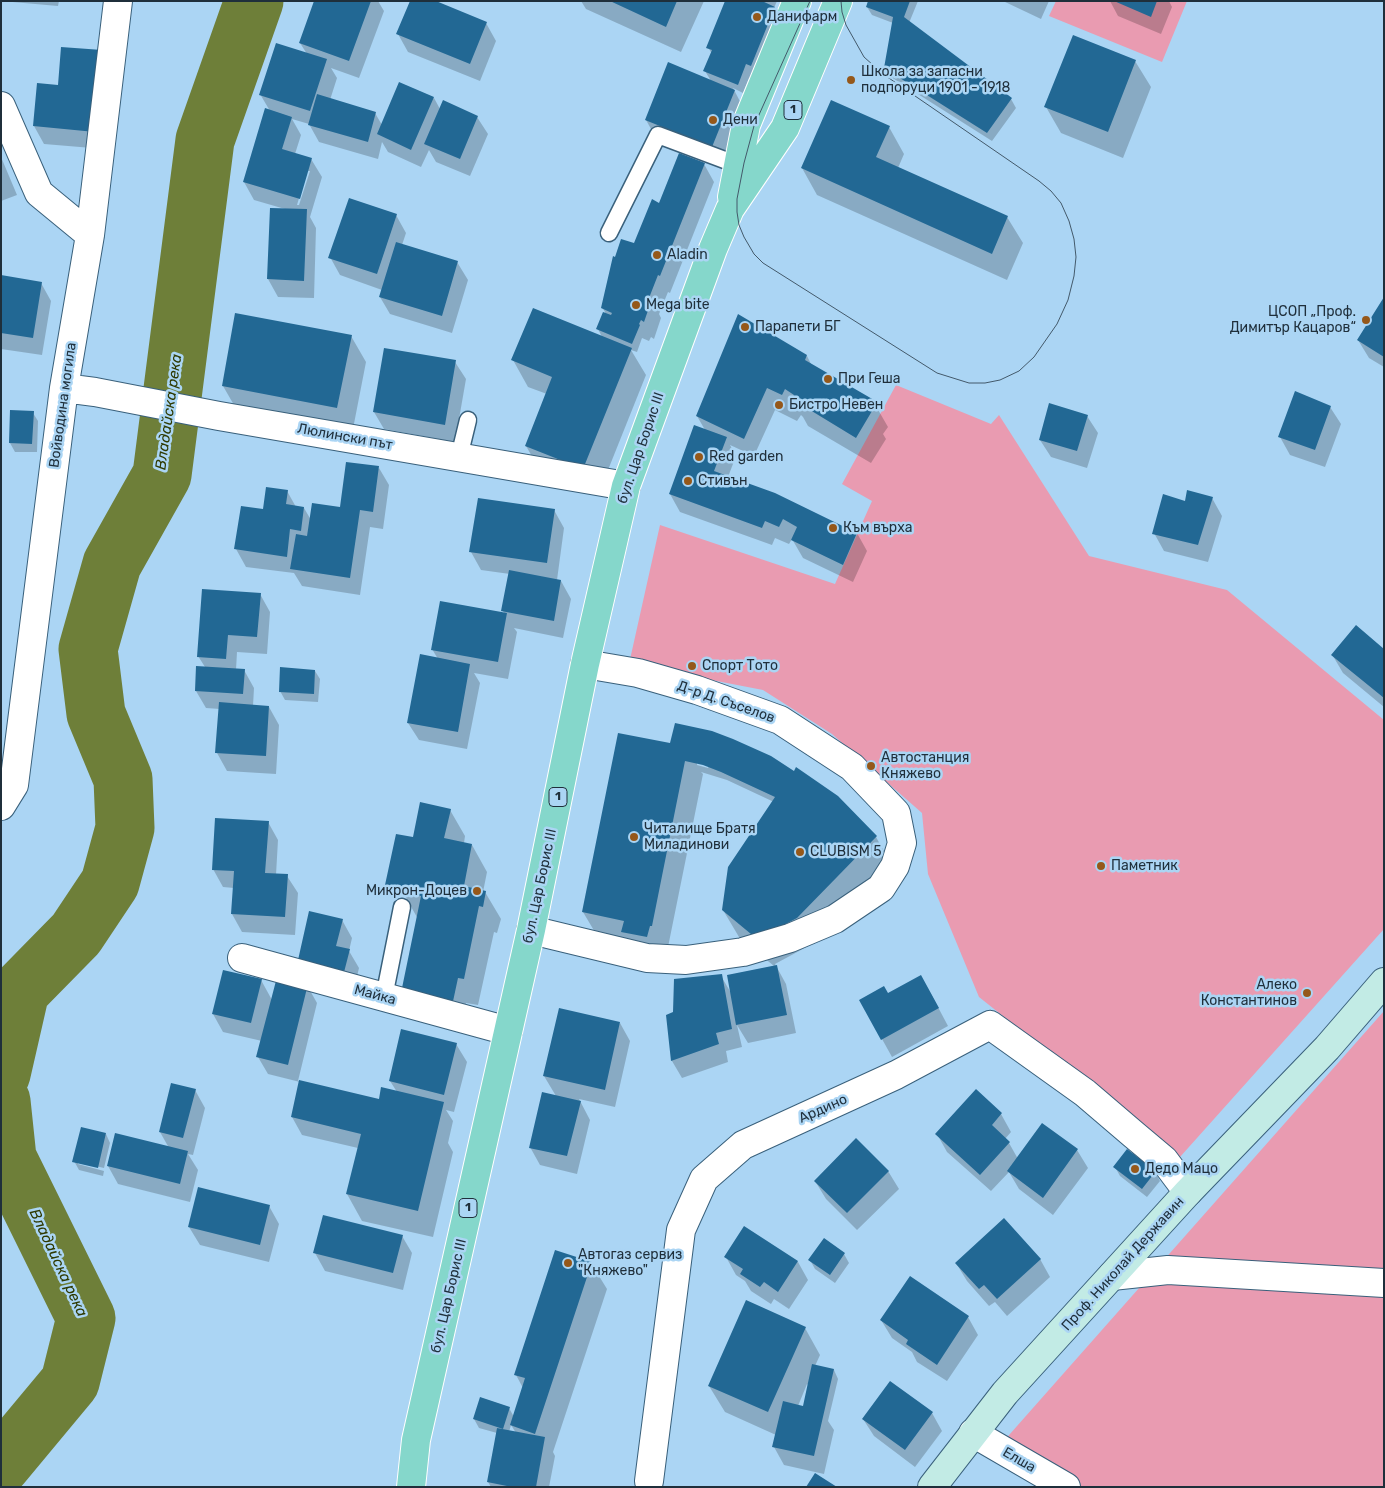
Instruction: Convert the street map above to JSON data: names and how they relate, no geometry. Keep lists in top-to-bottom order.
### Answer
{
  "streets": {
    "main road": ["1", "бул. Цар Борис III", "Проф. Николай Державин"],
    "street": [
      "Войводина могила",
      "Люлински път",
      "Д-р Д. Съселов",
      "Майка",
      "Ардино",
      "Елша"
    ]
  },
  "crossings": [
    ["Войводина могила", "Люлински път"],
    ["Люлински път", "бул. Цар Борис III"],
    ["бул. Цар Борис III", "Д-р Д. Съселов"],
    ["бул. Цар Борис III", "Майка"],
    ["Ардино", "Проф. Николай Державин"],
    ["Проф. Николай Державин", "Елша"]
  ],
  "water": ["Владайска река"],
  "places": [
    "Данифарм",
    "Школа за запасни подпоруци 1901 - 1918",
    "Дени",
    "Aladin",
    "Mega bite",
    "ЦСОП „Проф. Димитър Кацаров“",
    "Парапети БГ",
    "При Геша",
    "Бистро Невен",
    "Red garden",
    "Стивън",
    "Към върха",
    "Спорт Тото",
    "Автостанция Княжево",
    "Читалище Братя Миладинови",
    "CLUBISM 5",
    "Паметник",
    "Микрон-Доцев",
    "Алеко Константинов",
    "Дедо Мацо",
    "Автогаз сервиз \"Княжево\""
  ]
}
